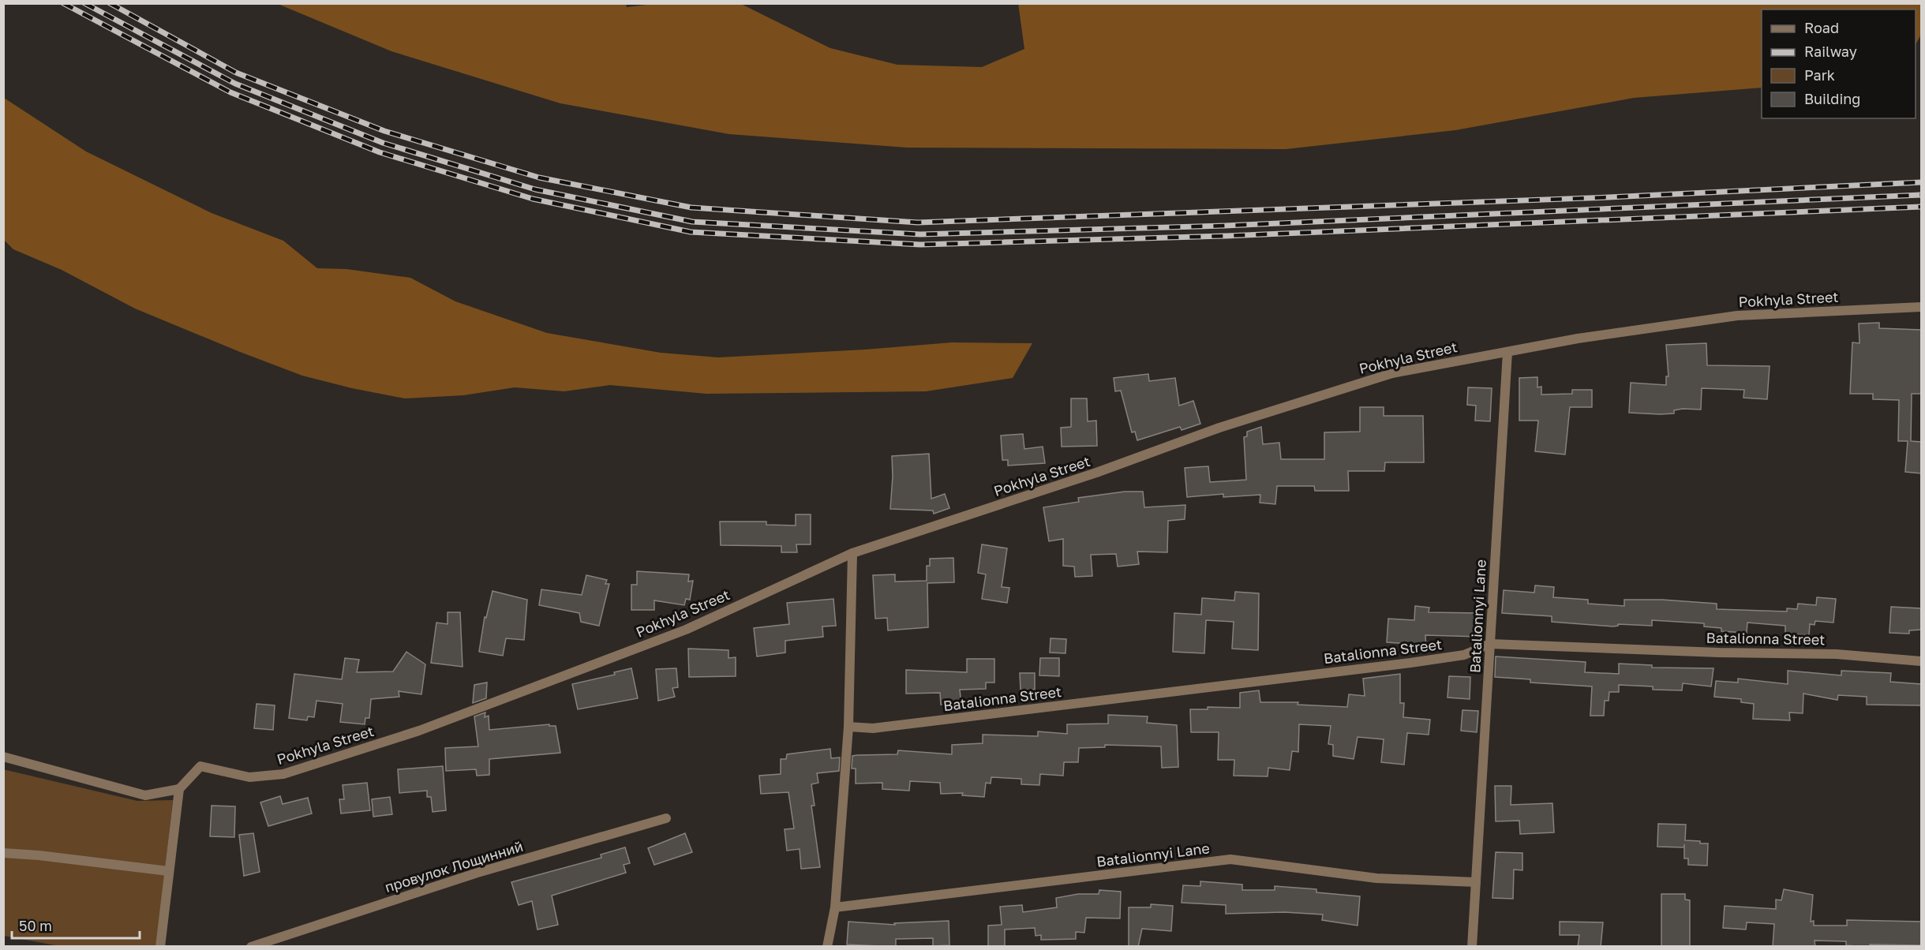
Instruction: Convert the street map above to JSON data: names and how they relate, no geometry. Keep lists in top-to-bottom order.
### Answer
{
  "streets": {
    "street": [
      "Pokhyla Street",
      "Batalionnyi Lane",
      "Batalionna Street",
      "провулок Лощинний"
    ]
  },
  "crossings": [
    ["Pokhyla Street", "Batalionnyi Lane"],
    ["Batalionnyi Lane", "Batalionna Street"]
  ],
  "legend": [
    "Road",
    "Railway",
    "Park",
    "Building"
  ],
  "scale_bar": "50 m"
}
